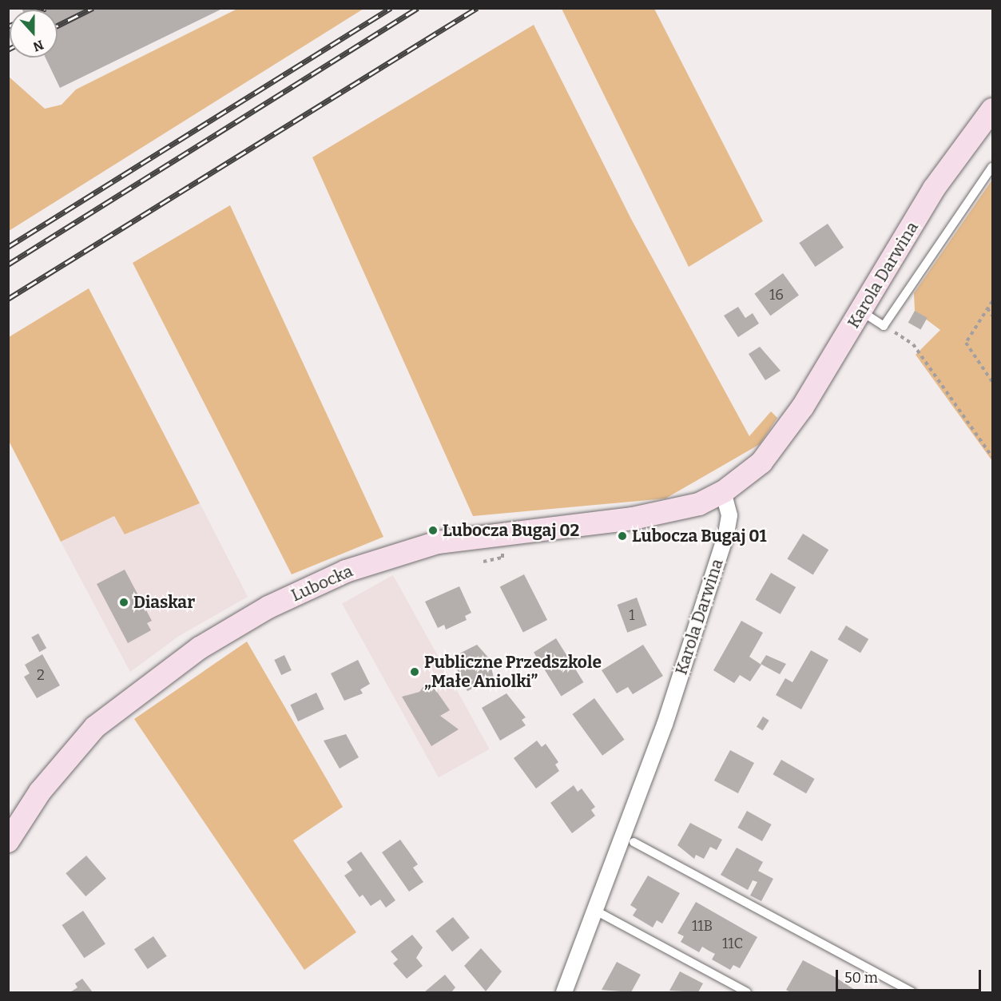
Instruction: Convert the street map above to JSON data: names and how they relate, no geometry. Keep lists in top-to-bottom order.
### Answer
{
  "streets": {
    "street": ["Karola Darwina", "Lubocka"]
  },
  "crossings": [
    ["Karola Darwina", "Lubocka"]
  ],
  "places": [
    "Lubocza Bugaj 02",
    "Lubocza Bugaj 01",
    "Diaskar",
    "Publiczne Przedszkole „Małe Aniolki”"
  ],
  "house_numbers": [
    "16",
    "1",
    "2",
    "11B",
    "11C"
  ],
  "scale_bar": "50 m",
  "north": "bottom"
}
